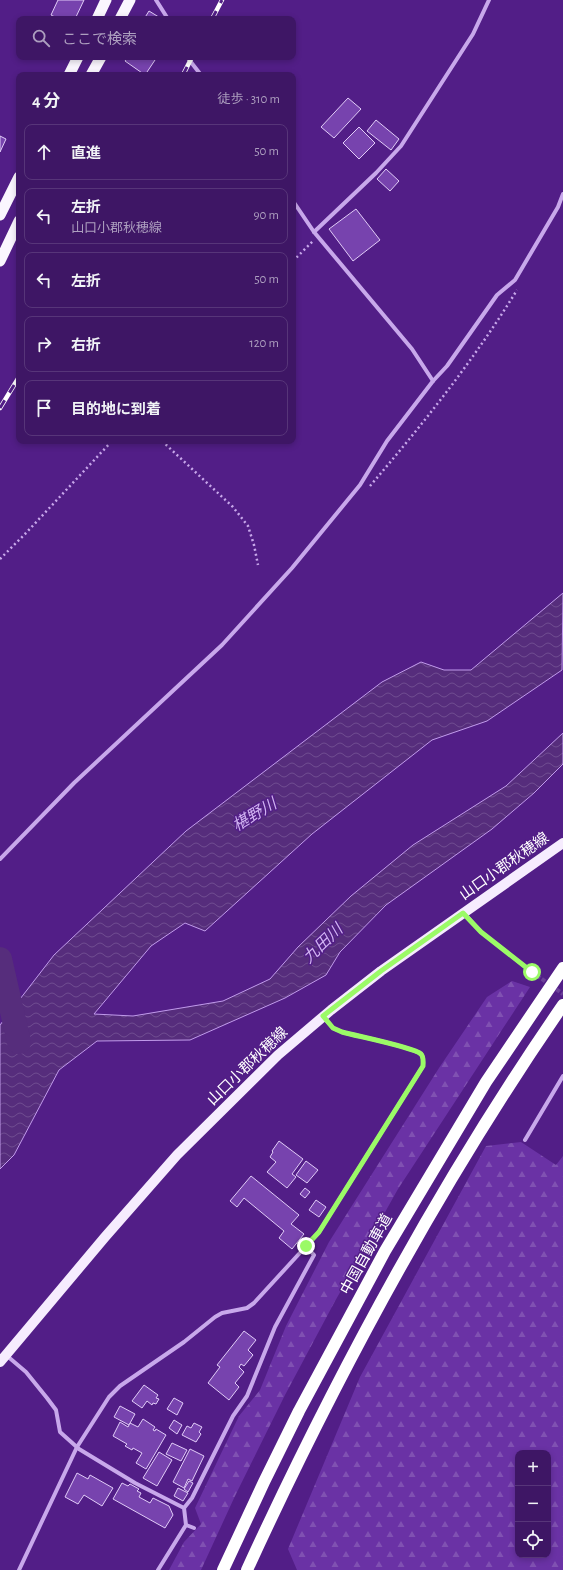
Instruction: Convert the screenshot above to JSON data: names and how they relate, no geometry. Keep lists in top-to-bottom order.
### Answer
{
  "streets": {
    "highway": ["中国自動車道"],
    "main road": ["山口小郡秋穂線"]
  },
  "water": ["椹野川", "九田川"],
  "page": {
    "search": "ここで検索",
    "heading": ["4 分", "徒歩 · 310 m"],
    "list": [
      ["直進", "50 m"],
      ["左折", "山口小郡秋穂線", "90 m"],
      ["左折", "50 m"],
      ["右折", "120 m"],
      "目的地に到着"
    ],
    "map_buttons": ["+", "−"]
  }
}
